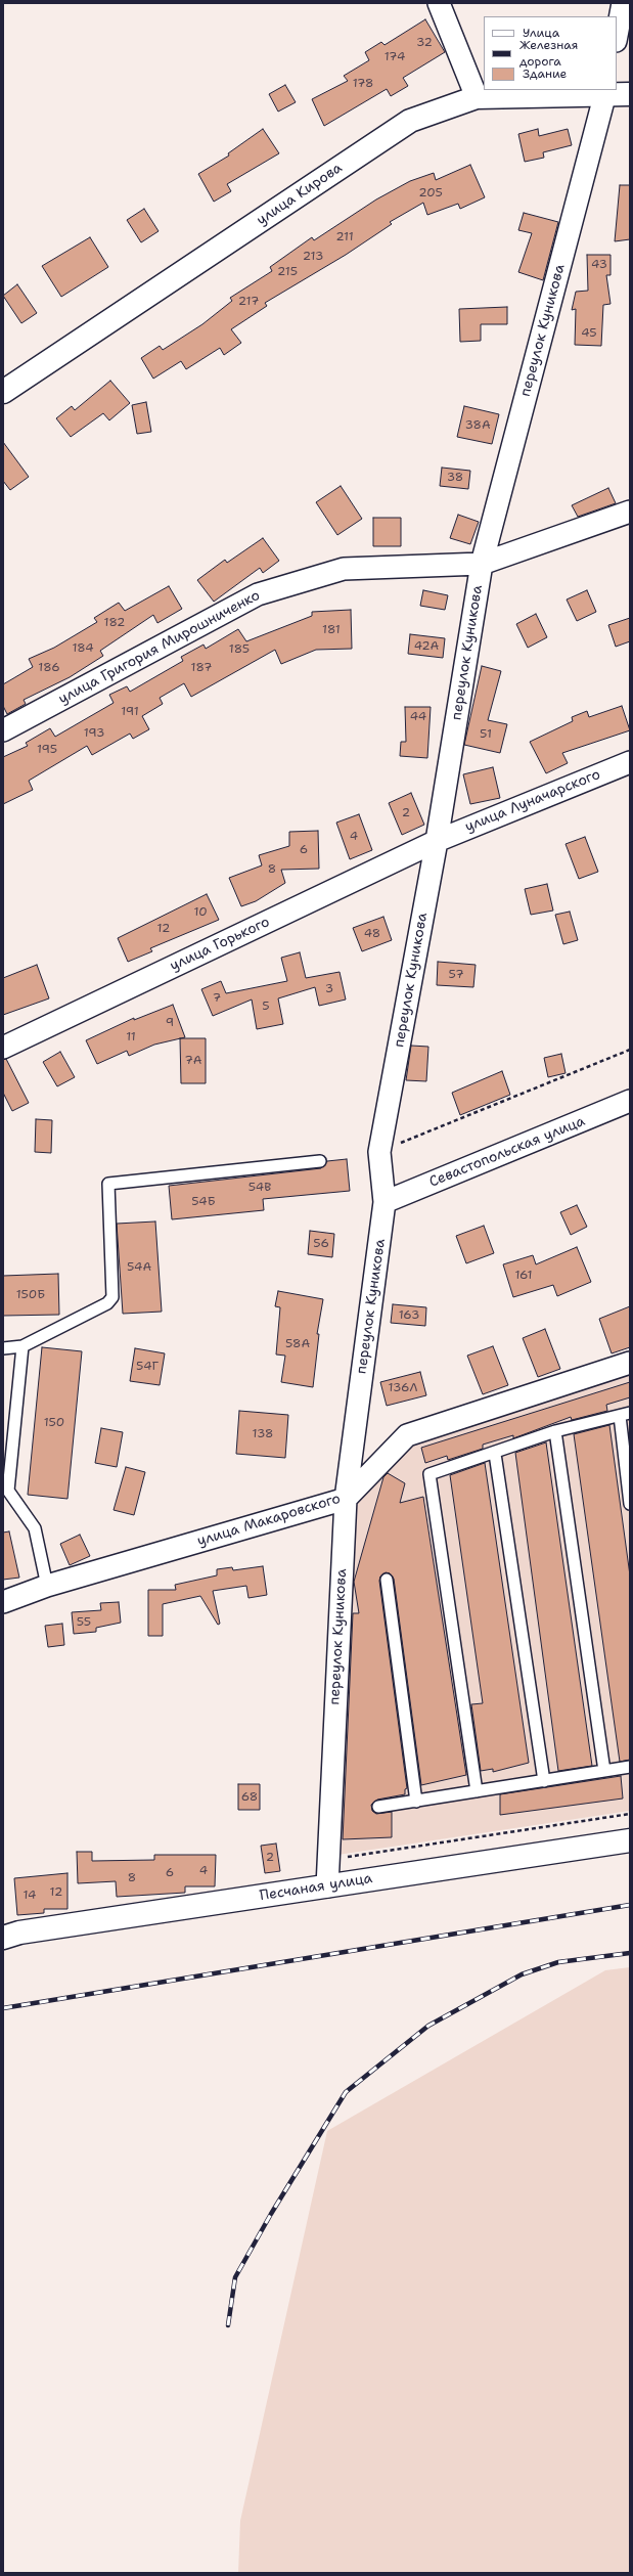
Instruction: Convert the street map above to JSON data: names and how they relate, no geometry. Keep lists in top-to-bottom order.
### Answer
{
  "streets": {
    "street": [
      "улица Кирова",
      "переулок Куникова",
      "улица Григория Мирошниченко",
      "улица Луначарского",
      "улица Горького",
      "Севастопольская улица",
      "улица Макаровского",
      "Песчаная улица"
    ]
  },
  "crossings": [
    ["улица Кирова", "переулок Куникова"],
    ["переулок Куникова", "улица Григория Мирошниченко"],
    ["переулок Куникова", "улица Луначарского"],
    ["переулок Куникова", "улица Горького"],
    ["переулок Куникова", "Севастопольская улица"],
    ["переулок Куникова", "улица Макаровского"],
    ["переулок Куникова", "Песчаная улица"],
    ["улица Луначарского", "улица Горького"]
  ],
  "house_numbers": [
    "32",
    "174",
    "178",
    "205",
    "211",
    "213",
    "43",
    "215",
    "217",
    "45",
    "38А",
    "38",
    "182",
    "181",
    "42А",
    "184",
    "185",
    "186",
    "187",
    "191",
    "44",
    "193",
    "51",
    "195",
    "2",
    "4",
    "6",
    "8",
    "10",
    "12",
    "48",
    "57",
    "3",
    "7",
    "5",
    "9",
    "11",
    "7А",
    "54В",
    "54Б",
    "56",
    "54А",
    "161",
    "150Б",
    "163",
    "58А",
    "54Г",
    "136Л",
    "150",
    "138",
    "55",
    "68",
    "2",
    "4",
    "6",
    "8",
    "12",
    "14"
  ],
  "legend": ["Улица", "Железная дорога", "Здание"]
}
